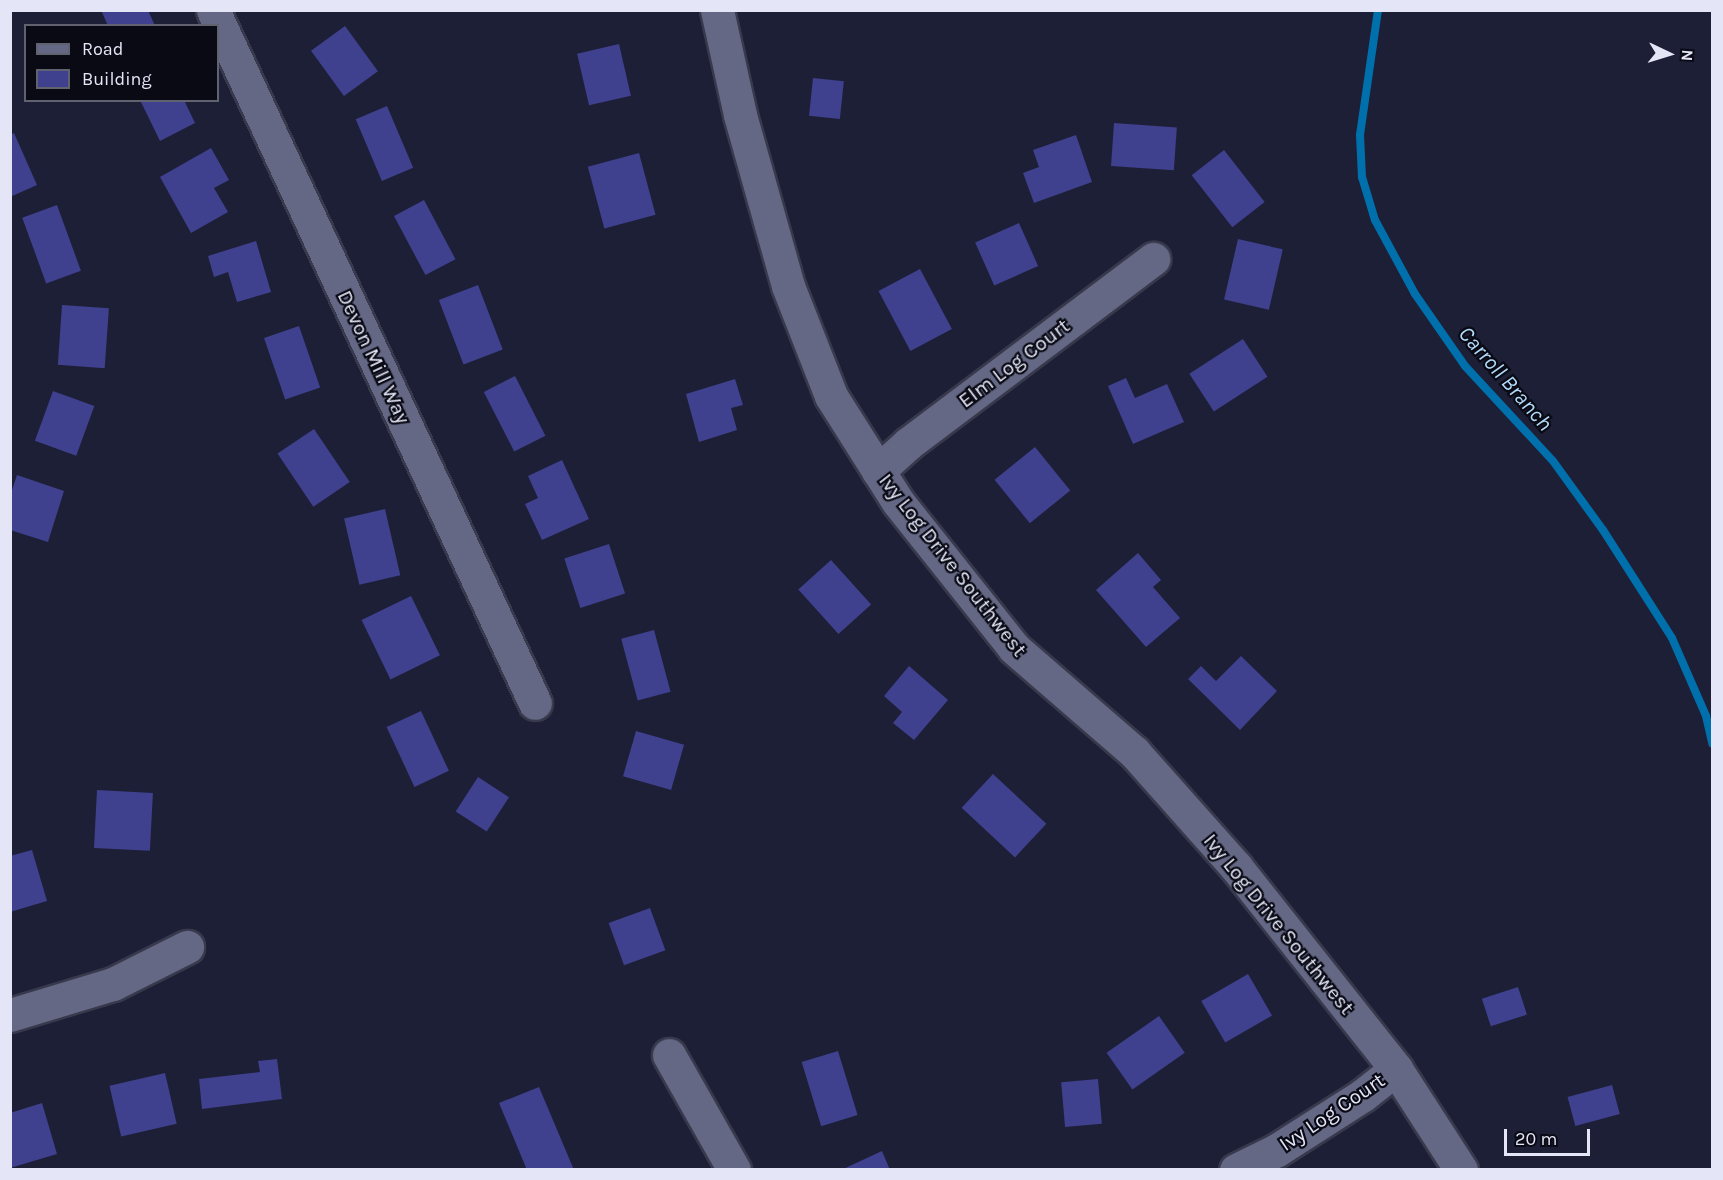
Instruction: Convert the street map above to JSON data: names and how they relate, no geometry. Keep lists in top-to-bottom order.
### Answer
{
  "streets": {
    "street": [
      "Devon Mill Way",
      "Elm Log Court",
      "Ivy Log Drive Southwest",
      "Ivy Log Court"
    ]
  },
  "crossings": [
    ["Elm Log Court", "Ivy Log Drive Southwest"],
    ["Ivy Log Drive Southwest", "Ivy Log Court"]
  ],
  "water": ["Carroll Branch"],
  "legend": ["Road", "Building"],
  "scale_bar": "20 m",
  "north": "right"
}
